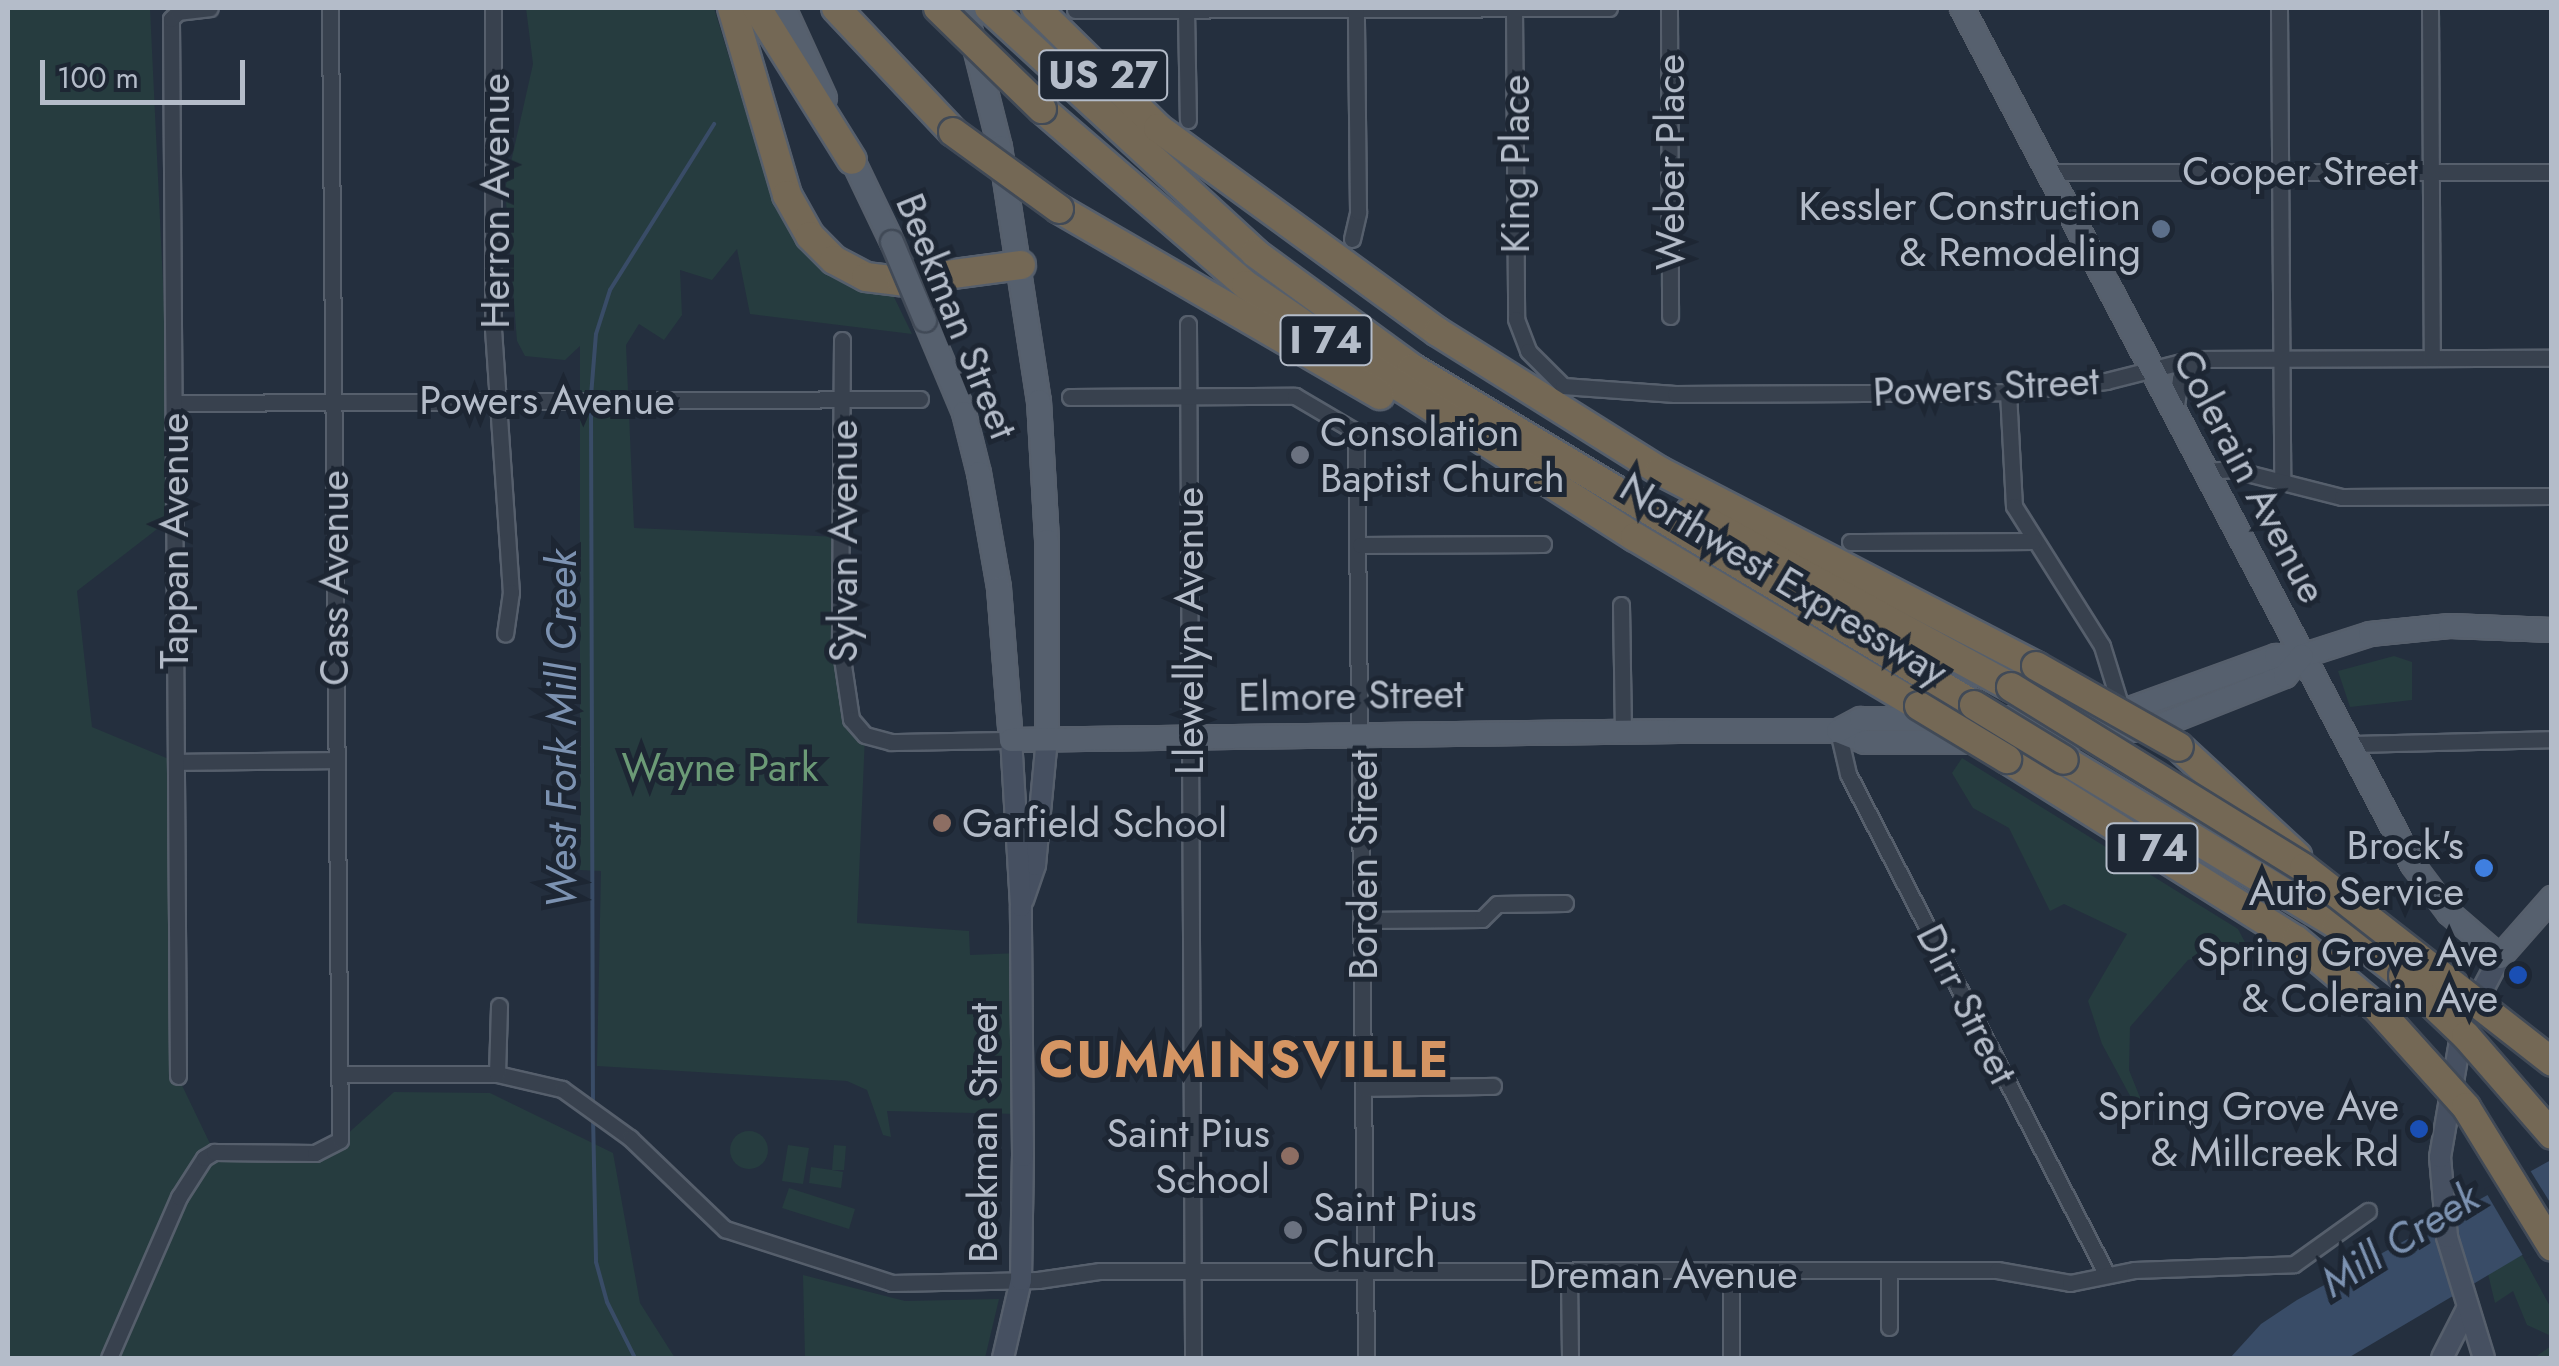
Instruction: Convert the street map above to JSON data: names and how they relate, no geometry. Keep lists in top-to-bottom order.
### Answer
{
  "streets": {
    "highway": ["US 27", "I 74", "Northwest Expressway"],
    "main road": ["Beekman Street", "Colerain Avenue", "Elmore Street"],
    "street": [
      "Weber Place",
      "King Place",
      "Cooper Street",
      "Herron Avenue",
      "Powers Street",
      "Powers Avenue",
      "Tappan Avenue",
      "Sylvan Avenue",
      "Cass Avenue",
      "Llewellyn Avenue",
      "Borden Street",
      "Dirr Street",
      "Dreman Avenue"
    ]
  },
  "crossings": [
    ["King Place", "Powers Street"],
    ["Cooper Street", "Colerain Avenue"],
    ["Herron Avenue", "Powers Avenue"],
    ["Beekman Street", "Elmore Street"],
    ["Beekman Street", "Dreman Avenue"],
    ["Powers Street", "Colerain Avenue"],
    ["Powers Avenue", "Tappan Avenue"],
    ["Powers Avenue", "Sylvan Avenue"],
    ["Powers Avenue", "Cass Avenue"],
    ["Colerain Avenue", "Elmore Street"],
    ["Sylvan Avenue", "Elmore Street"],
    ["Cass Avenue", "Dreman Avenue"],
    ["Llewellyn Avenue", "Elmore Street"],
    ["Llewellyn Avenue", "Borden Street"],
    ["Llewellyn Avenue", "Dreman Avenue"],
    ["Elmore Street", "Borden Street"],
    ["Elmore Street", "Dirr Street"],
    ["Borden Street", "Dreman Avenue"],
    ["Dirr Street", "Dreman Avenue"]
  ],
  "districts": ["CUMMINSVILLE"],
  "water": ["West Fork Mill Creek", "Mill Creek"],
  "parks": ["Wayne Park"],
  "places": [
    "Kessler Construction & Remodeling",
    "Consolation Baptist Church",
    "Garfield School",
    "Brock's Auto Service",
    "Spring Grove Ave & Colerain Ave",
    "Spring Grove Ave & Millcreek Rd",
    "Saint Pius School",
    "Saint Pius Church"
  ],
  "scale_bar": "100 m"
}
